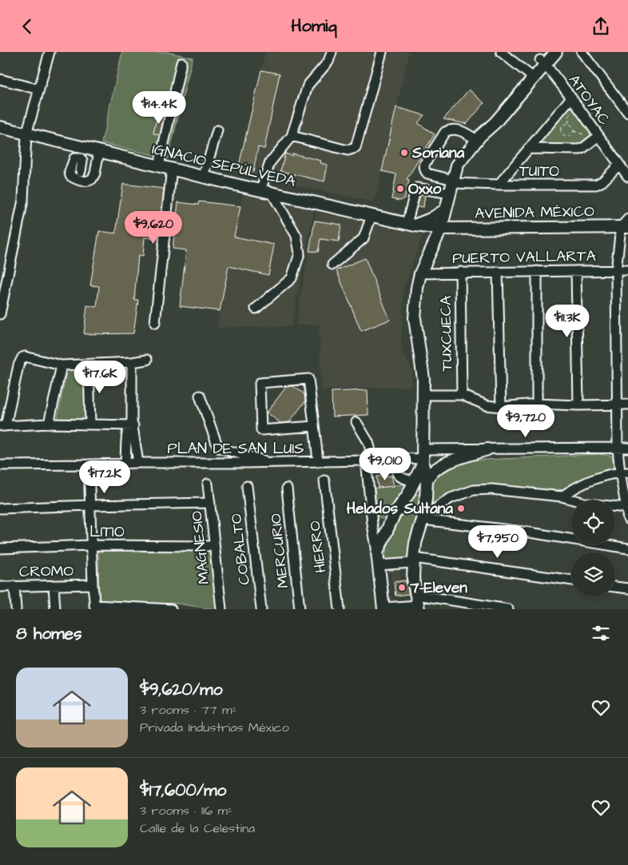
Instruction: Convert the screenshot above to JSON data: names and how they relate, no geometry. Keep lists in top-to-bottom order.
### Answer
{
  "streets": {
    "main road": ["IGNACIO SEPÚLVEDA", "AVENIDA MÉXICO"],
    "street": [
      "ATOYAC",
      "TUITO",
      "PUERTO VALLARTA",
      "TUXCUECA",
      "PLAN DE SAN LUIS",
      "LITIO",
      "HIERRO",
      "MAGNESIO",
      "COBALTO",
      "MERCURIO",
      "CROMO"
    ]
  },
  "crossings": [
    ["ATOYAC", "TUITO"],
    ["IGNACIO SEPÚLVEDA", "AVENIDA MÉXICO"],
    ["PUERTO VALLARTA", "TUXCUECA"],
    ["LITIO", "MAGNESIO"]
  ],
  "places": [
    "Soriana",
    "Oxxo",
    "Helados Sultana",
    "7-Eleven"
  ],
  "page": {
    "header": "Homiq",
    "price": [
      "$14.4K",
      "$9,620",
      "$11.3K",
      "$17.6K",
      "$9,720",
      "$9,010",
      "$17.2K",
      "$7,950"
    ],
    "heading": "8 homes",
    "list": [
      {
        "name": "$9,620/mo",
        "note": "3 rooms · 77 m² · Privada Industrias México"
      },
      {
        "name": "$17,600/mo",
        "note": "3 rooms · 116 m² · Calle de la Celestina"
      }
    ]
  }
}
